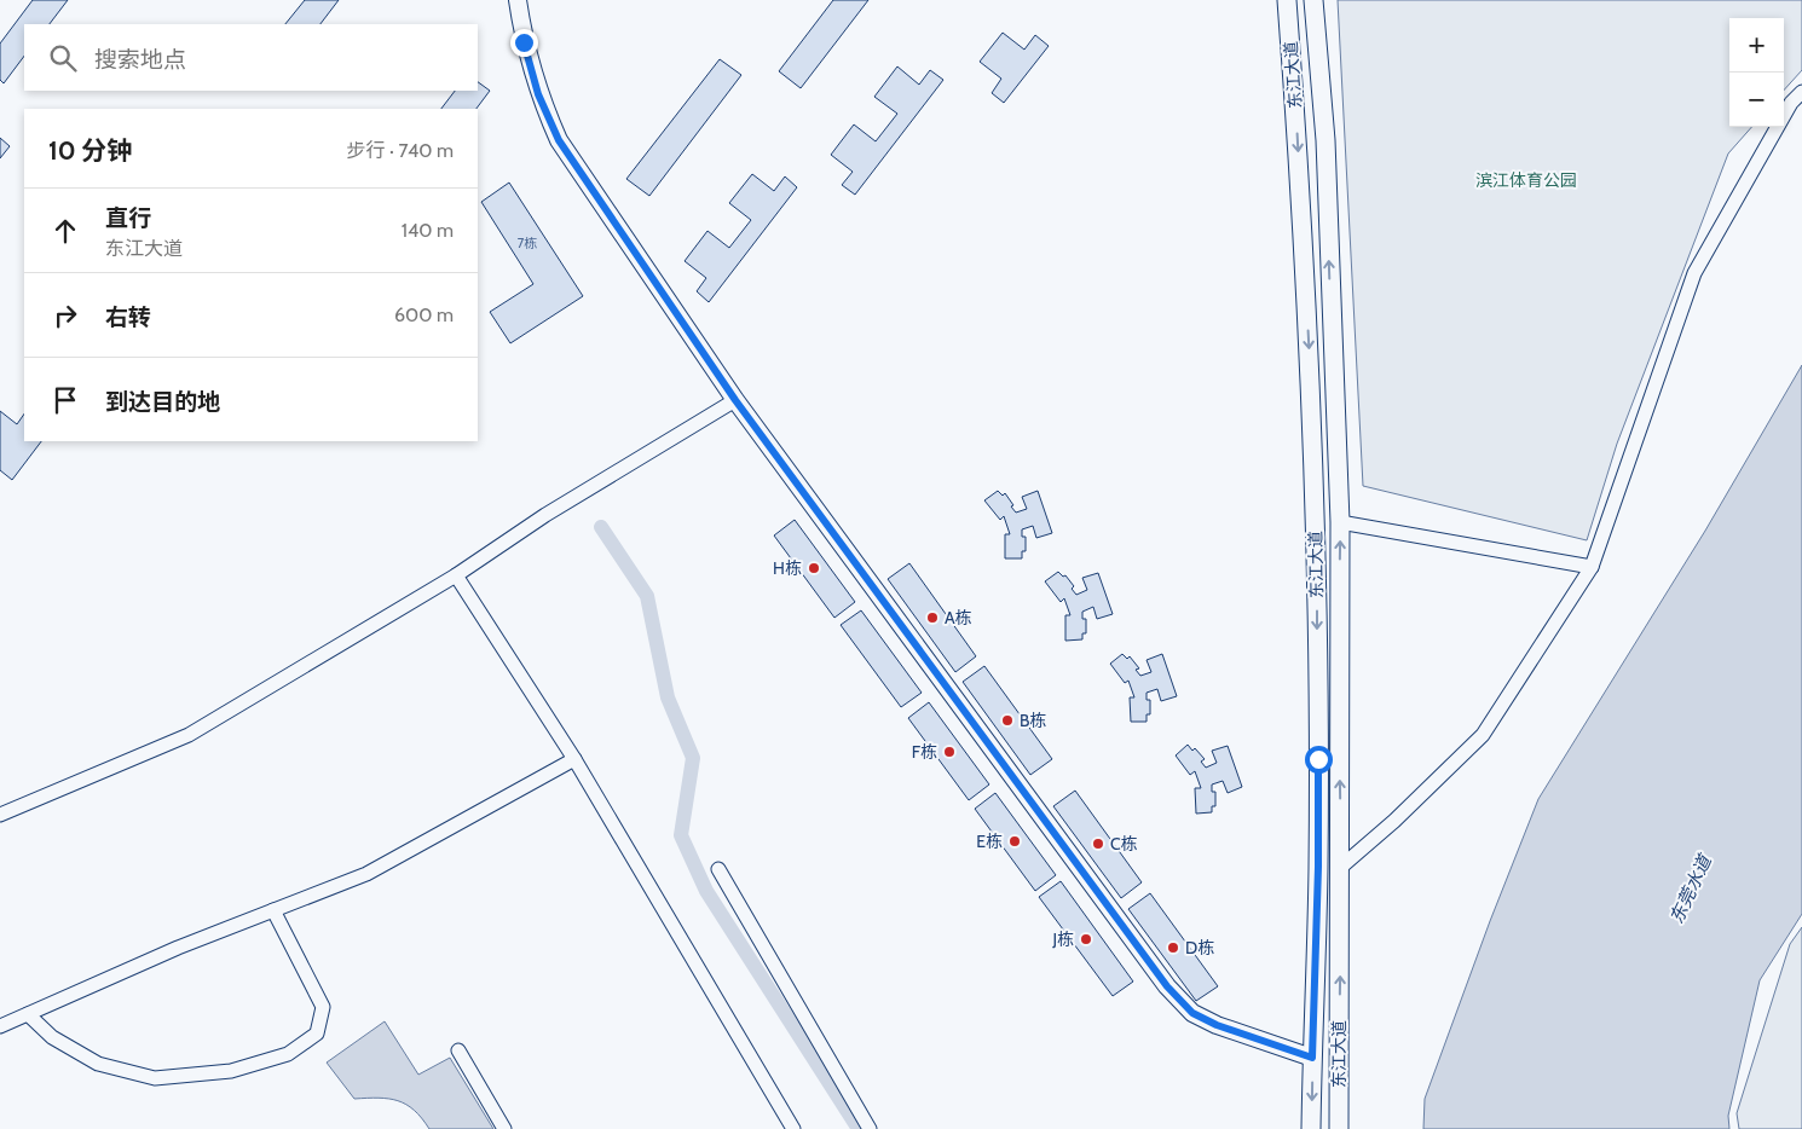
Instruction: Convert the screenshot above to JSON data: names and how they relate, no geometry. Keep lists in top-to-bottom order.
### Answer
{
  "streets": {
    "main road": ["东江大道"]
  },
  "water": ["东莞水道"],
  "parks": ["滨江体育公园"],
  "places": [
    "H栋",
    "A栋",
    "B栋",
    "F栋",
    "E栋",
    "C栋",
    "J栋",
    "D栋"
  ],
  "house_numbers": ["7栋"],
  "page": {
    "map_buttons": ["+", "−"],
    "search": "搜索地点",
    "heading": ["10 分钟", "步行 · 740 m"],
    "list": [
      ["直行", "东江大道", "140 m"],
      ["右转", "600 m"],
      "到达目的地"
    ]
  }
}
